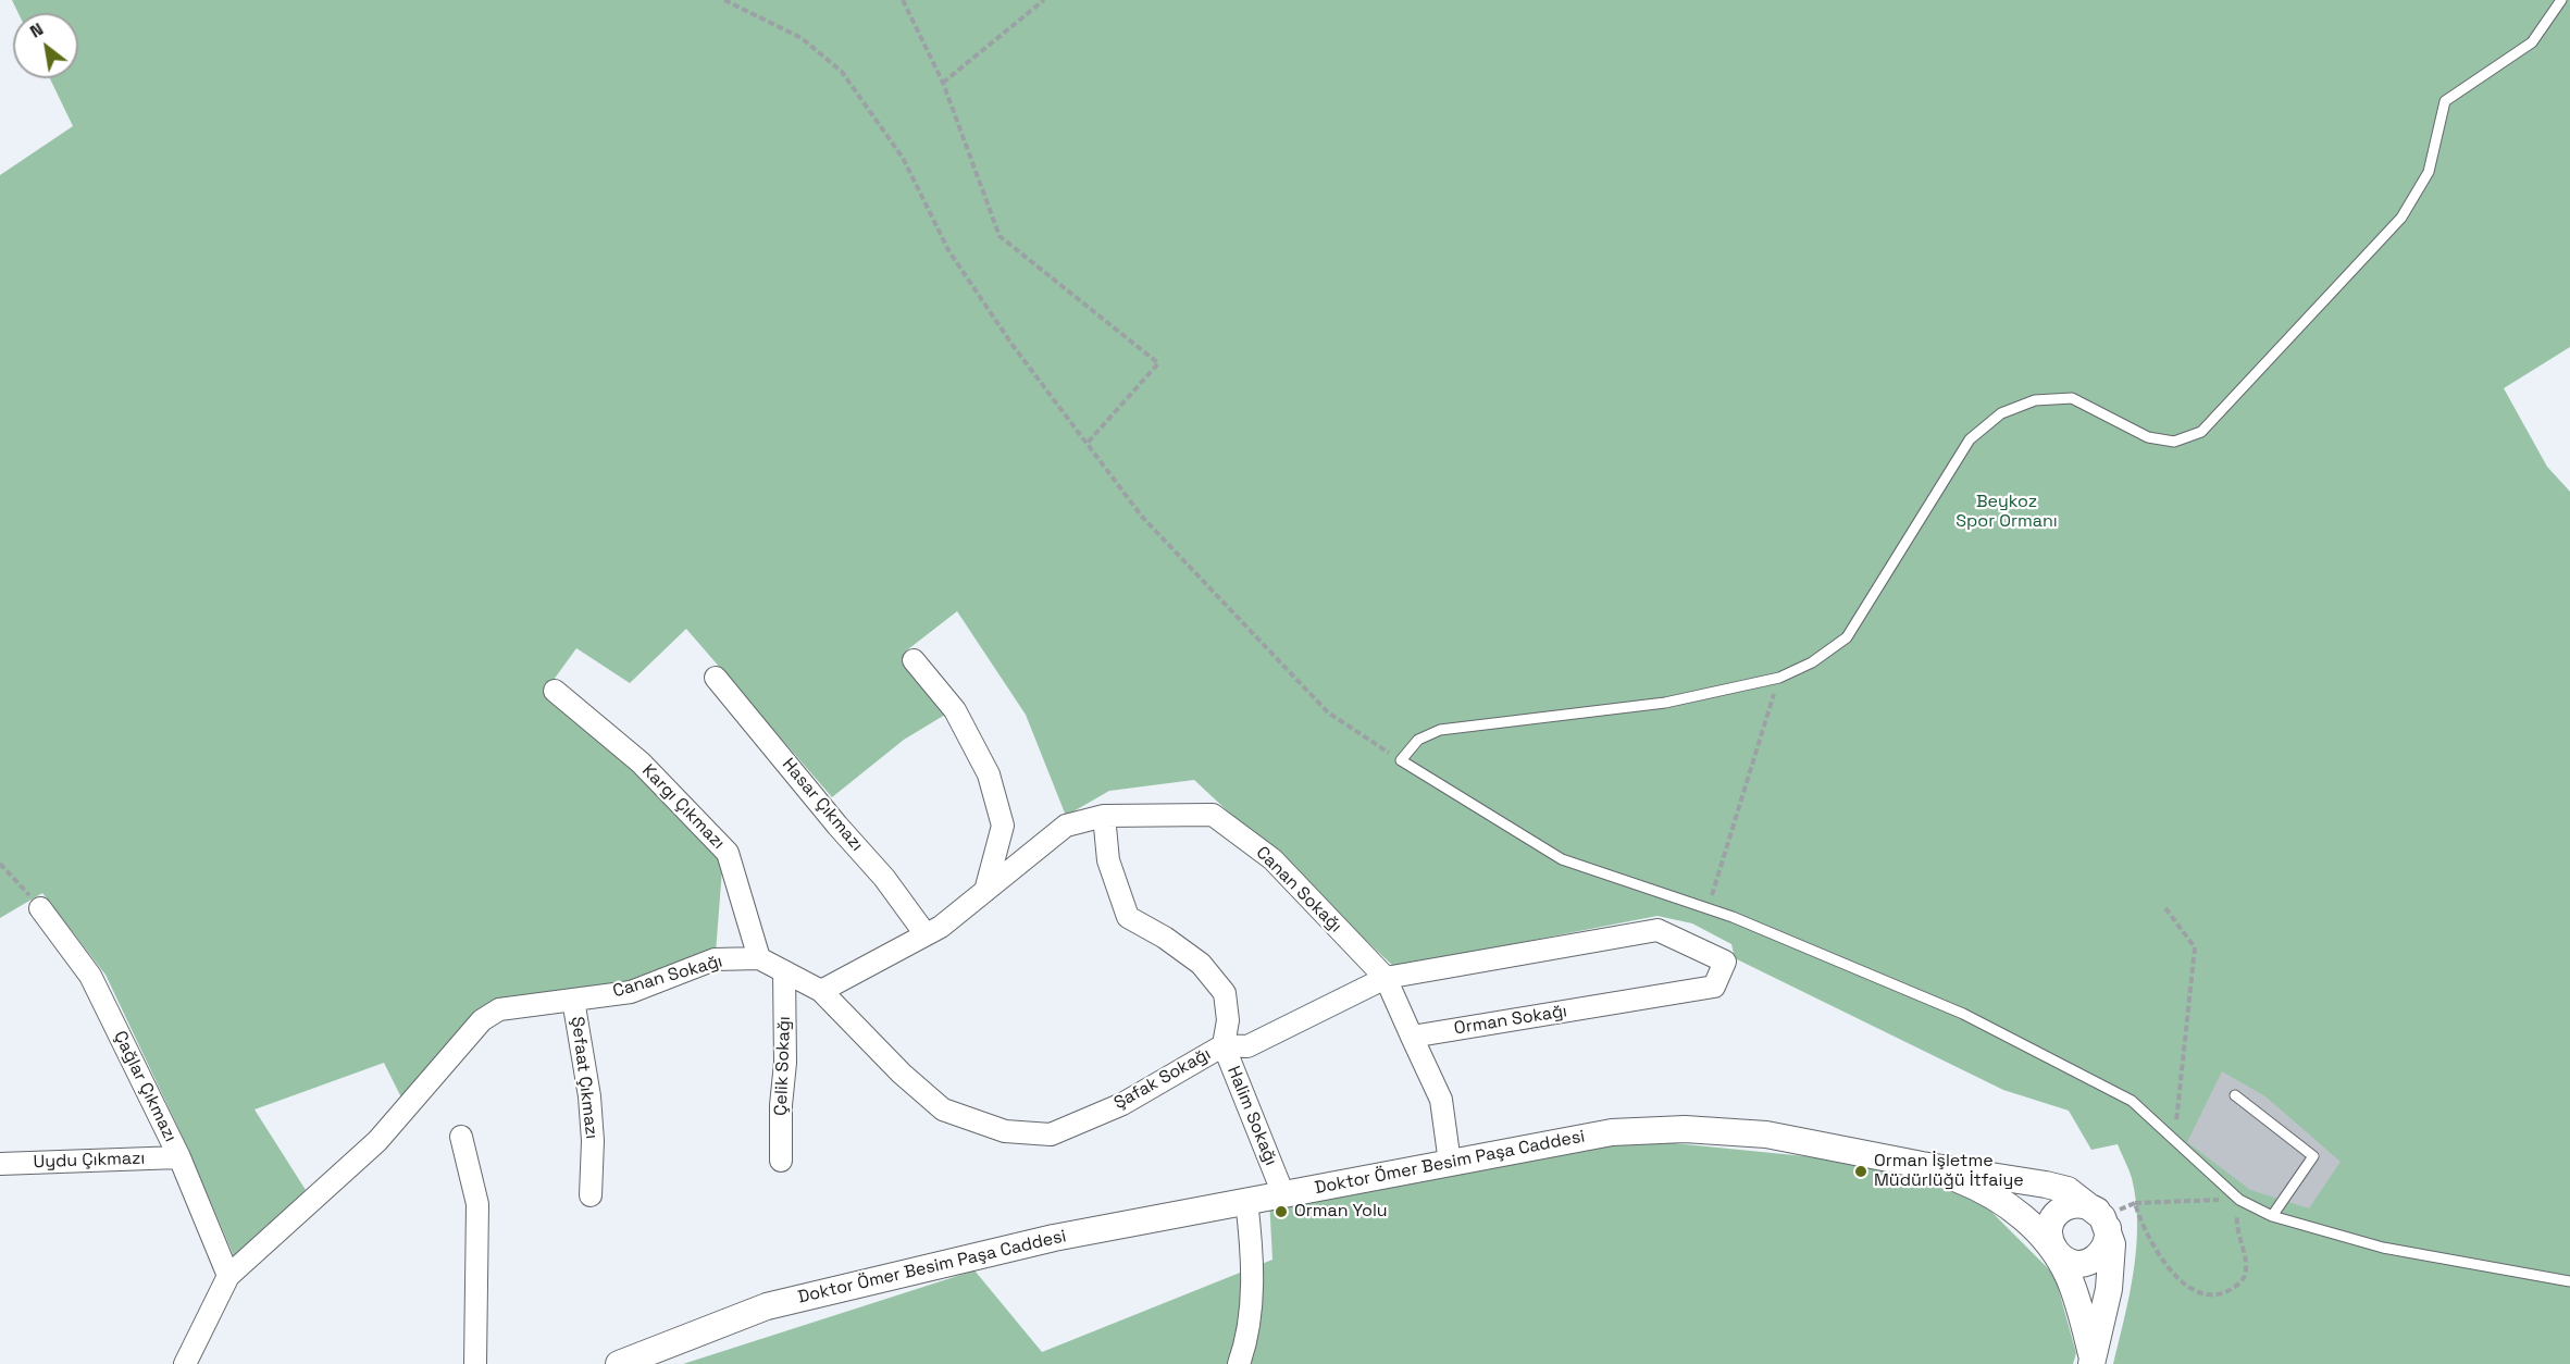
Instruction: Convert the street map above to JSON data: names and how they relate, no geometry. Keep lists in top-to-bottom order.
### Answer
{
  "streets": {
    "street": [
      "Hasar Çıkmazı",
      "Kargı Çıkmazı",
      "Canan Sokağı",
      "Orman Sokağı",
      "Çelik Sokağı",
      "Şefaat Çıkmazı",
      "Şafak Sokağı",
      "Çağlar Çıkmazı",
      "Halim Sokağı",
      "Uydu Çıkmazı",
      "Doktor Ömer Besim Paşa Caddesi"
    ]
  },
  "crossings": [
    ["Hasar Çıkmazı", "Canan Sokağı"],
    ["Kargı Çıkmazı", "Canan Sokağı"],
    ["Canan Sokağı", "Orman Sokağı"],
    ["Canan Sokağı", "Şefaat Çıkmazı"],
    ["Canan Sokağı", "Şafak Sokağı"],
    ["Canan Sokağı", "Çağlar Çıkmazı"],
    ["Canan Sokağı", "Halim Sokağı"],
    ["Orman Sokağı", "Şafak Sokağı"],
    ["Şafak Sokağı", "Halim Sokağı"],
    ["Çağlar Çıkmazı", "Uydu Çıkmazı"],
    ["Halim Sokağı", "Doktor Ömer Besim Paşa Caddesi"]
  ],
  "parks": ["Beykoz Spor Ormanı"],
  "places": ["Orman İşletme Müdürlüğü İtfaiye", "Orman Yolu"],
  "north": "top left"
}
